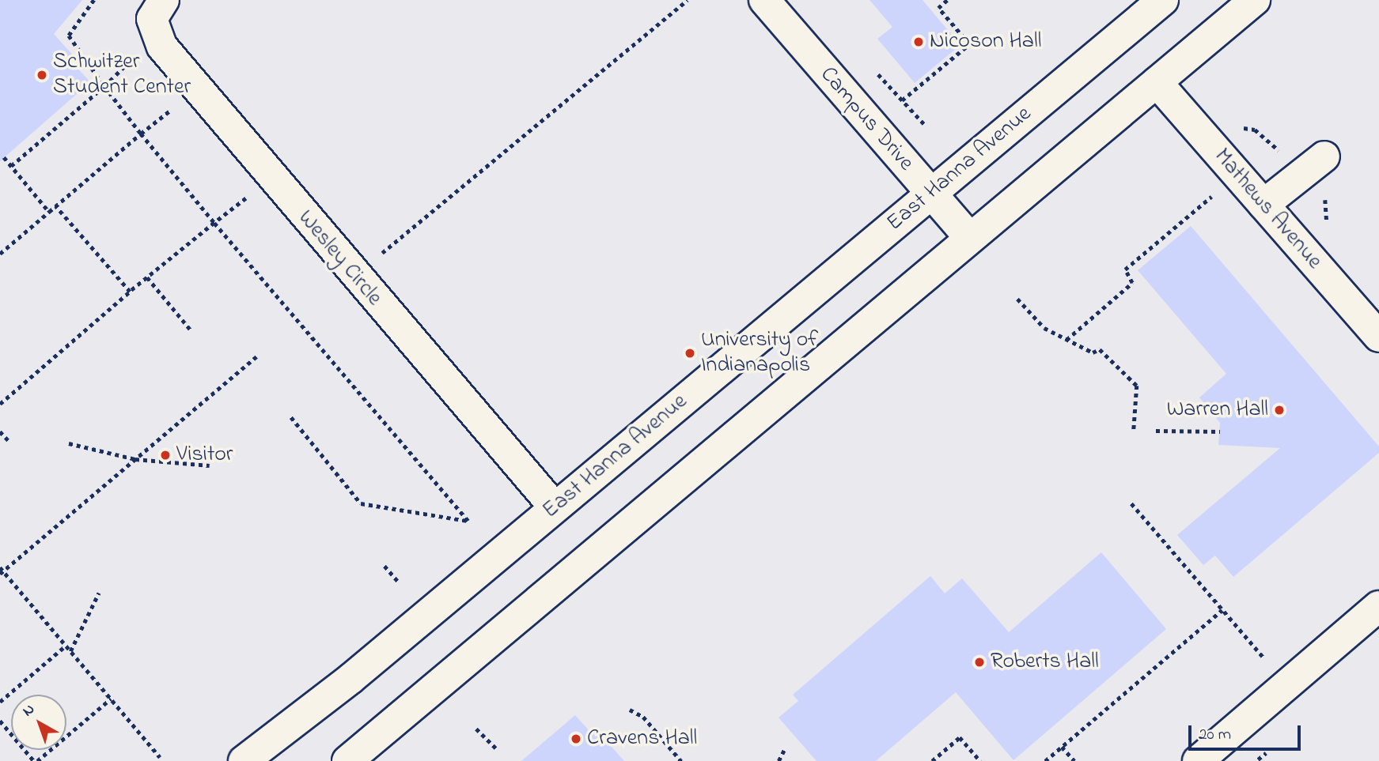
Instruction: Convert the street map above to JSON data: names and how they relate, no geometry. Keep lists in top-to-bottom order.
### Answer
{
  "streets": {
    "main road": [
      "Campus Drive",
      "East Hanna Avenue",
      "Mathews Avenue",
      "Wesley Circle"
    ]
  },
  "crossings": [
    ["Campus Drive", "East Hanna Avenue"],
    ["East Hanna Avenue", "Wesley Circle"]
  ],
  "places": [
    "Nicoson Hall",
    "Schwitzer Student Center",
    "University of Indianapolis",
    "Warren Hall",
    "Visitor",
    "Roberts Hall",
    "Cravens Hall"
  ],
  "scale_bar": "20 m",
  "north": "top left"
}
